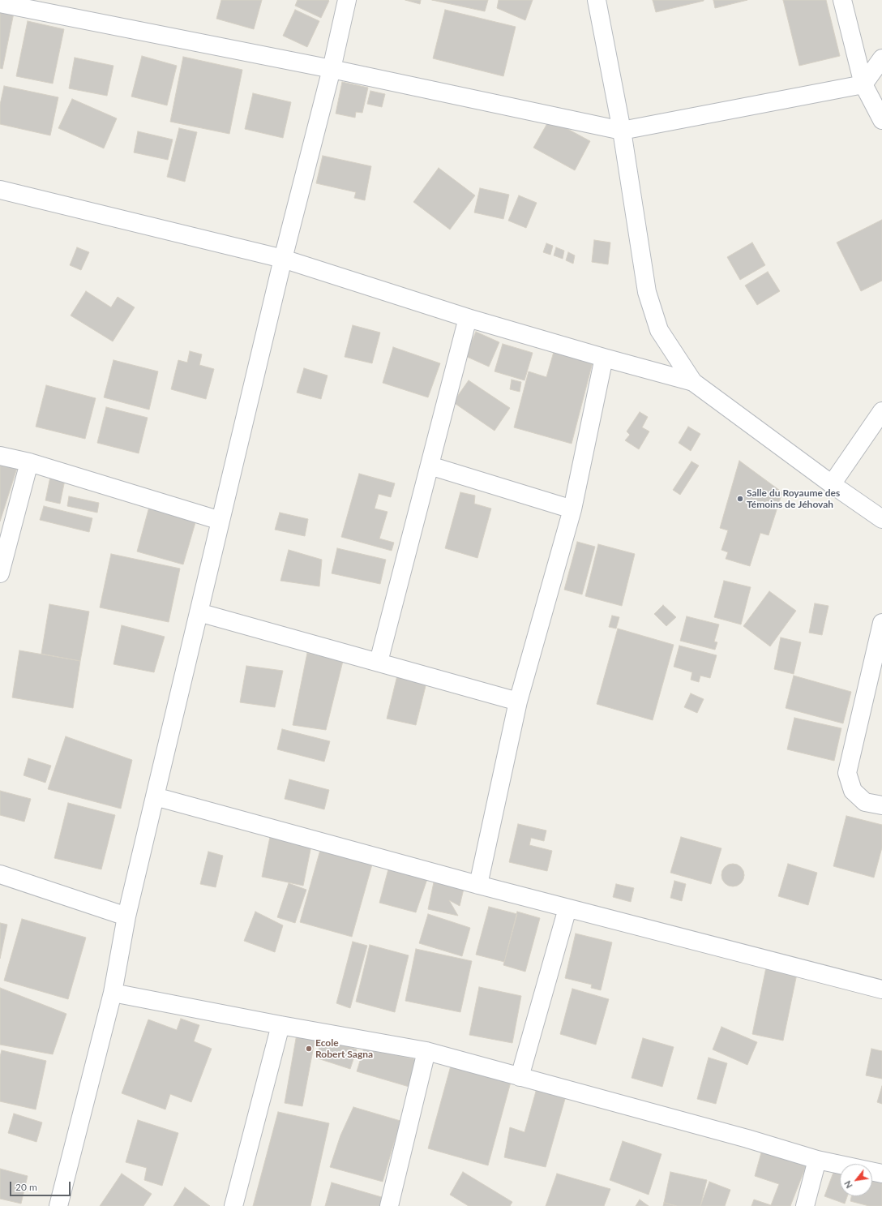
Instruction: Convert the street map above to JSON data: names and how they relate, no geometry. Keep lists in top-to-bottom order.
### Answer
{
  "places": ["Salle du Royaume des Témoins de Jéhovah", "Ecole Robert Sagna"],
  "scale_bar": "20 m",
  "north": "bottom left"
}
